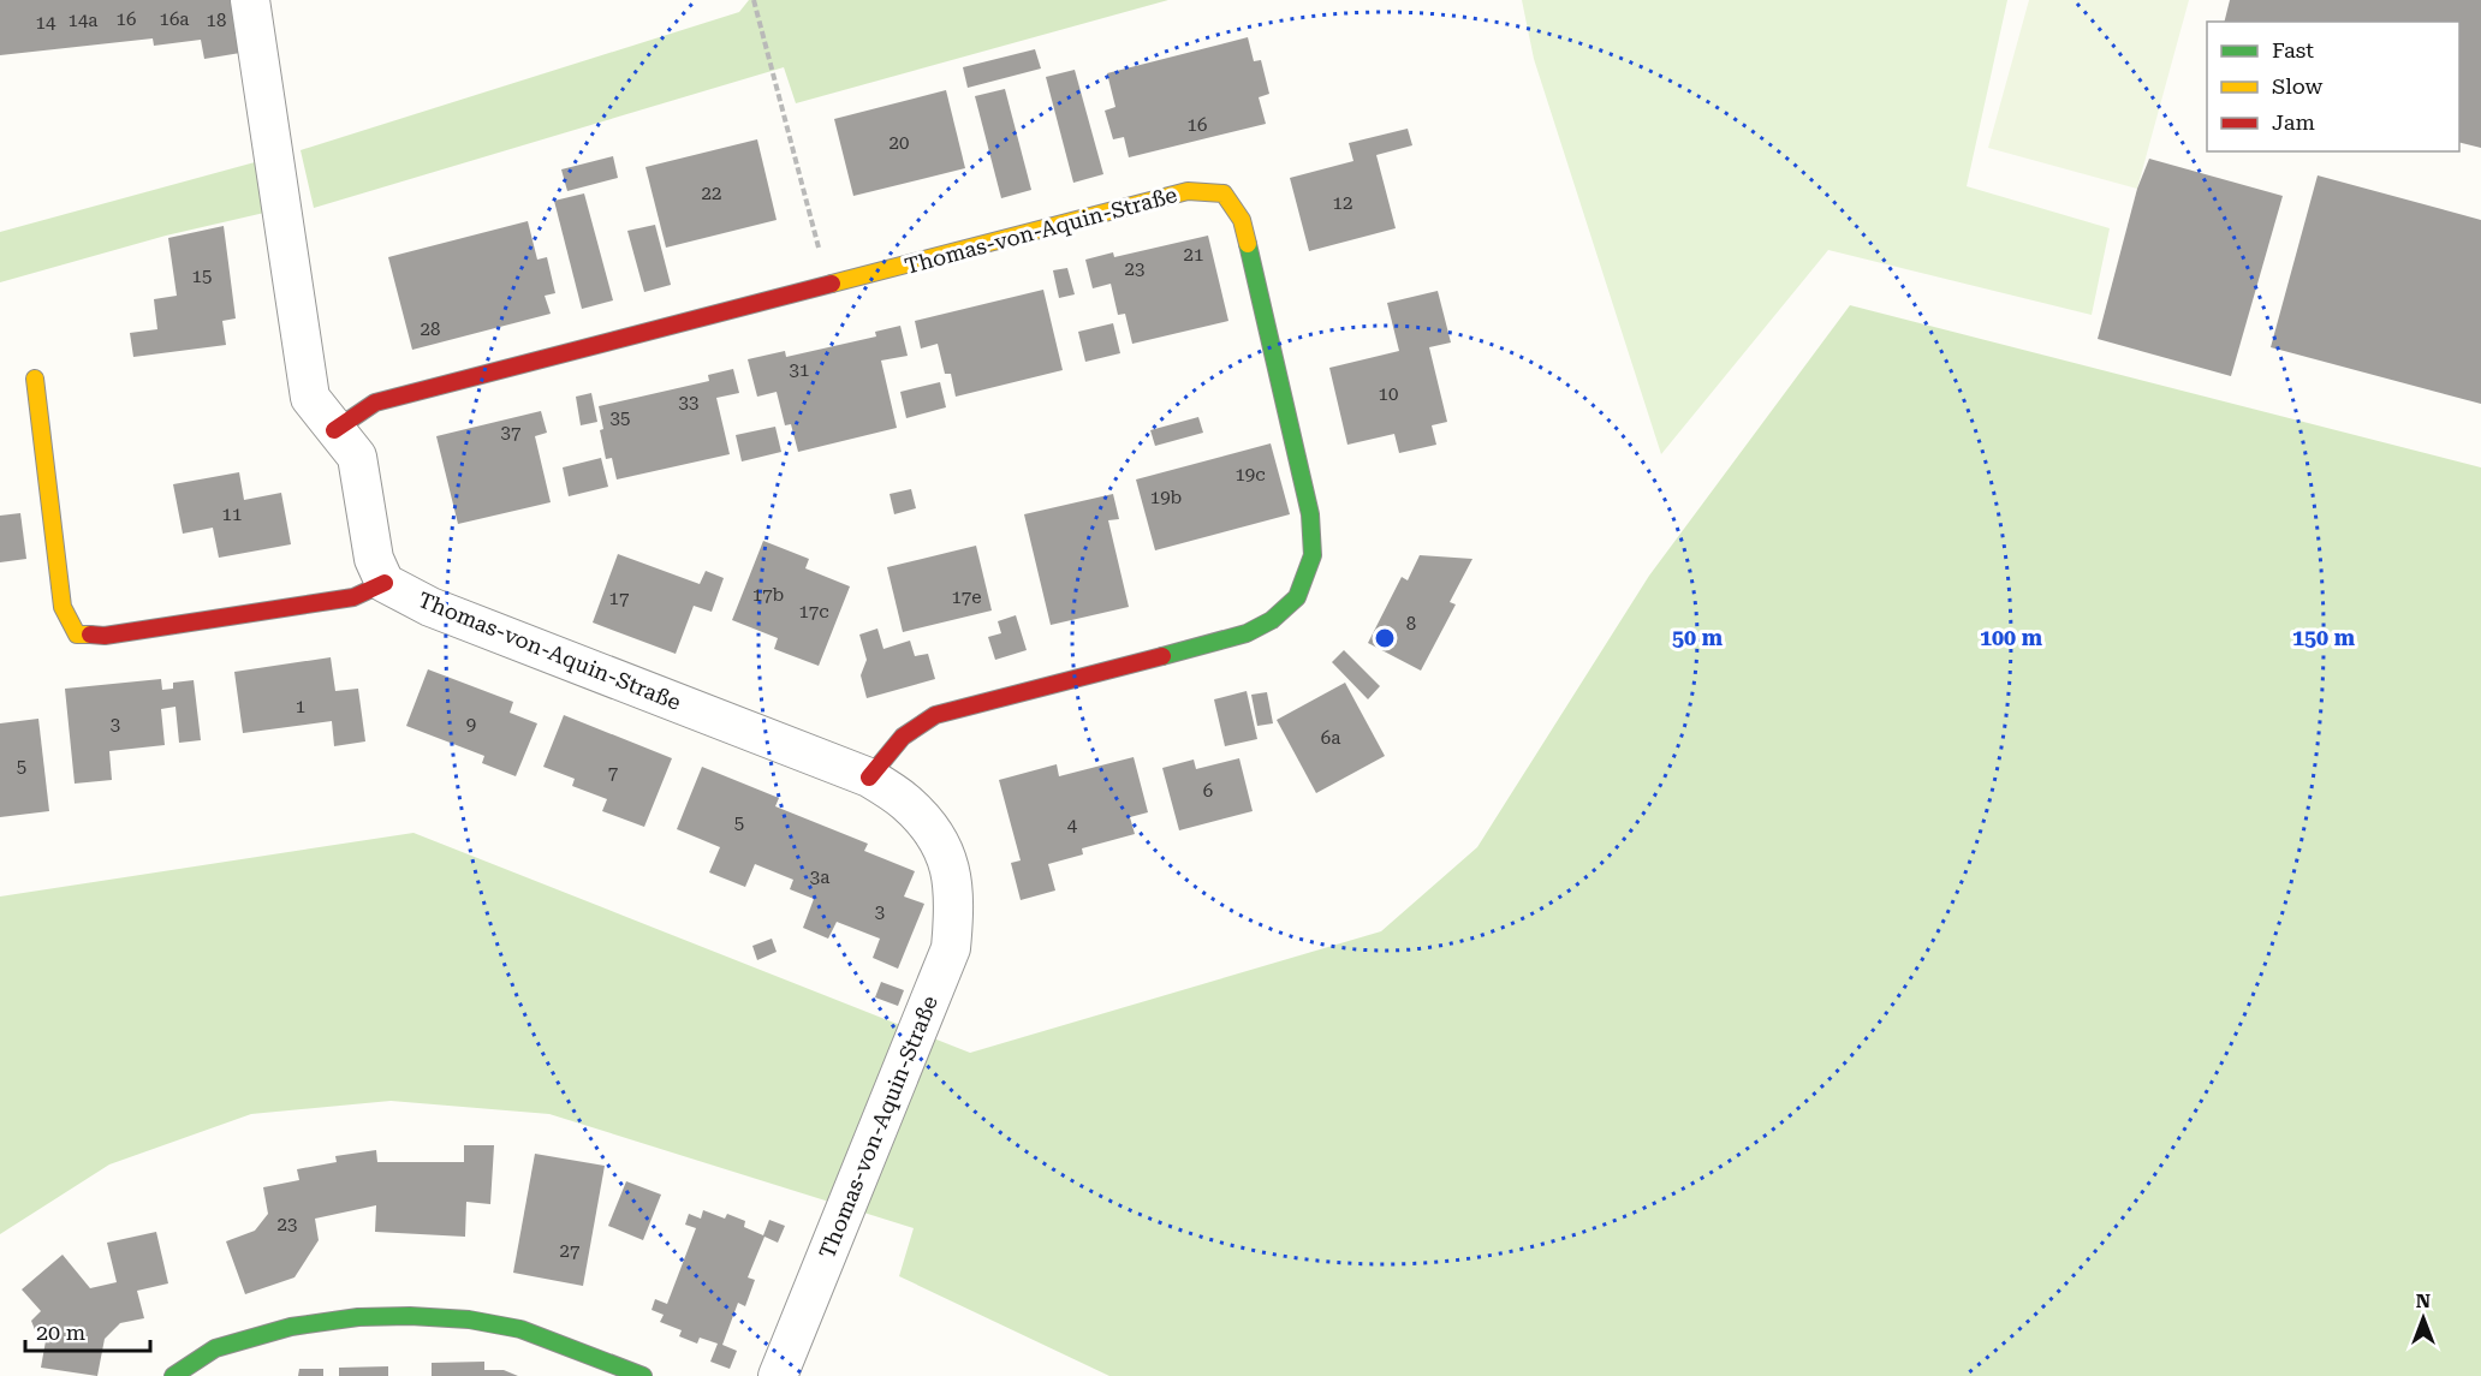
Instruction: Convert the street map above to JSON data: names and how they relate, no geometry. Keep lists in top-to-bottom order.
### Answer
{
  "streets": {
    "street": ["Thomas-von-Aquin-Straße"]
  },
  "house_numbers": [
    "16",
    "16a",
    "14a",
    "18",
    "14",
    "16",
    "20",
    "22",
    "12",
    "21",
    "23",
    "15",
    "28",
    "31",
    "10",
    "33",
    "35",
    "37",
    "19c",
    "19b",
    "11",
    "17b",
    "17e",
    "17",
    "17c",
    "8",
    "1",
    "3",
    "9",
    "6a",
    "5",
    "7",
    "6",
    "5",
    "4",
    "3a",
    "3",
    "23",
    "27"
  ],
  "legend": ["Fast", "Slow", "Jam"],
  "scale_bar": "20 m",
  "north": "top",
  "rings": ["50 m", "100 m", "150 m"]
}
